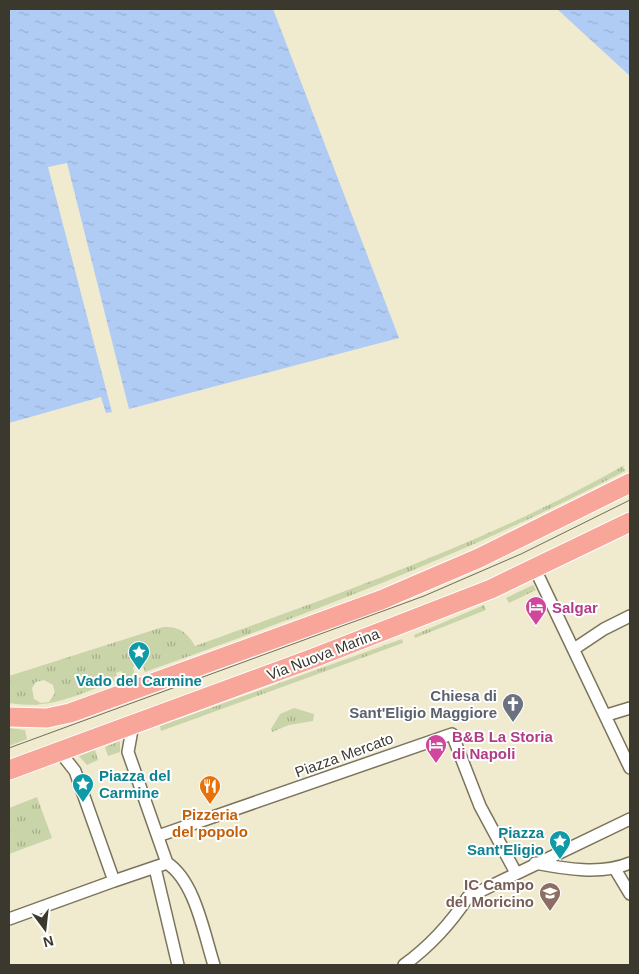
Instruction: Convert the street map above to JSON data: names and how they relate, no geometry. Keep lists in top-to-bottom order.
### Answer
{
  "streets": {
    "main road": ["Via Nuova Marina"],
    "street": ["Piazza Mercato"]
  },
  "places": {
    "hotel": ["Salgar", "B&B La Storia di Napoli"],
    "place": ["Vado del Carmine", "Piazza del Carmine", "Piazza Sant'Eligio"],
    "church": ["Chiesa di Sant'Eligio Maggiore"],
    "restaurant": ["Pizzeria del popolo"],
    "school or university": ["IC Campo del Moricino"]
  },
  "north": "bottom"
}
